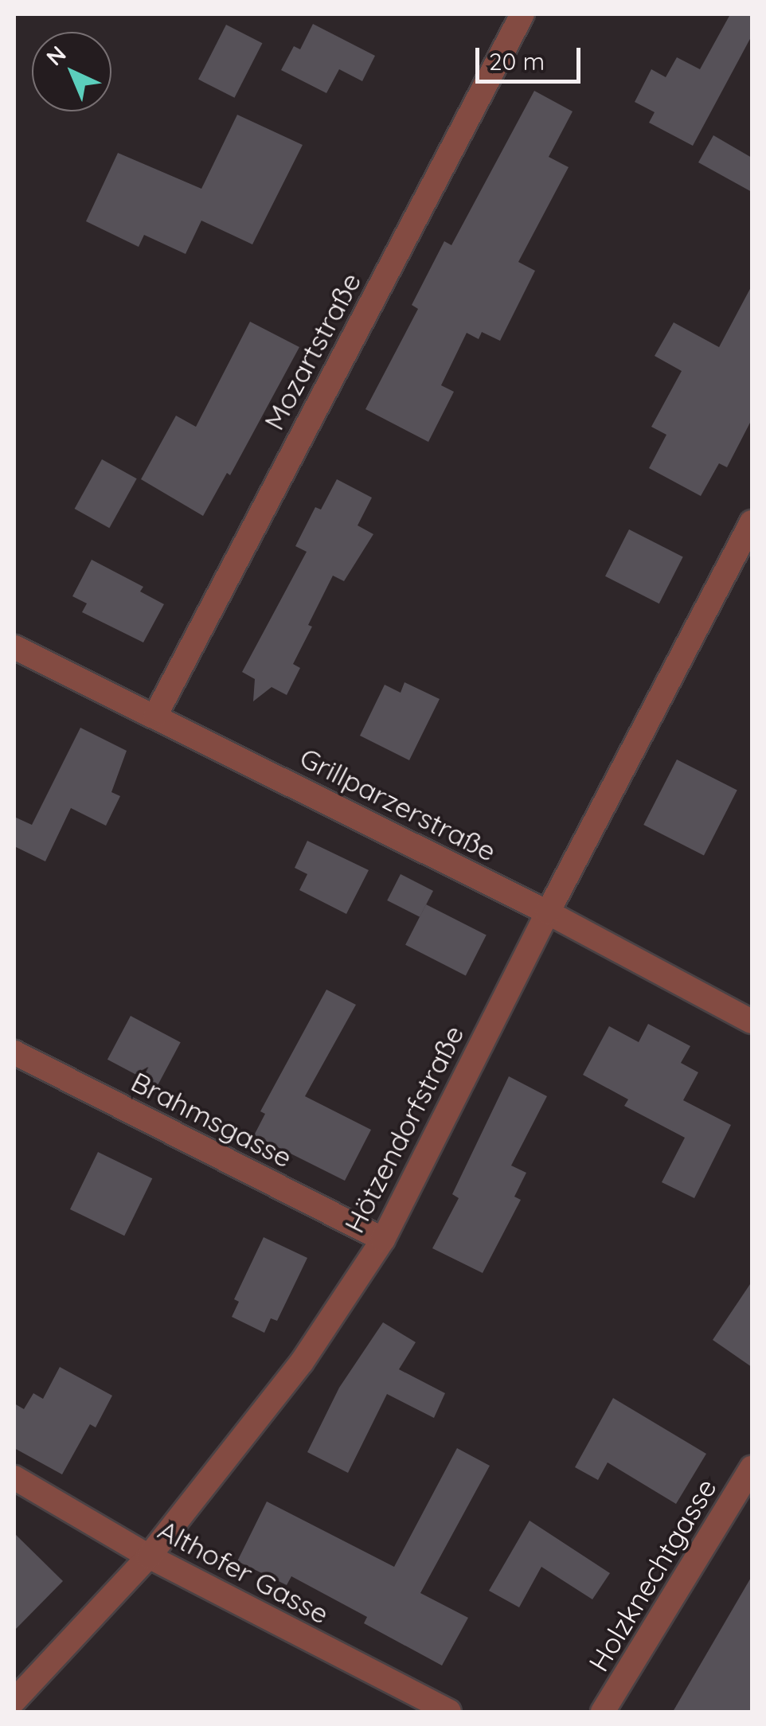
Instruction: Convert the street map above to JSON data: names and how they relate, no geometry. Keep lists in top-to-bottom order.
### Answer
{
  "streets": {
    "street": [
      "Mozartstraße",
      "Grillparzerstraße",
      "Brahmsgasse",
      "Hötzendorfstraße",
      "Althofer Gasse",
      "Holzknechtgasse"
    ]
  },
  "crossings": [
    ["Mozartstraße", "Grillparzerstraße"],
    ["Grillparzerstraße", "Hötzendorfstraße"],
    ["Brahmsgasse", "Hötzendorfstraße"],
    ["Hötzendorfstraße", "Althofer Gasse"]
  ],
  "scale_bar": "20 m",
  "north": "top left"
}
